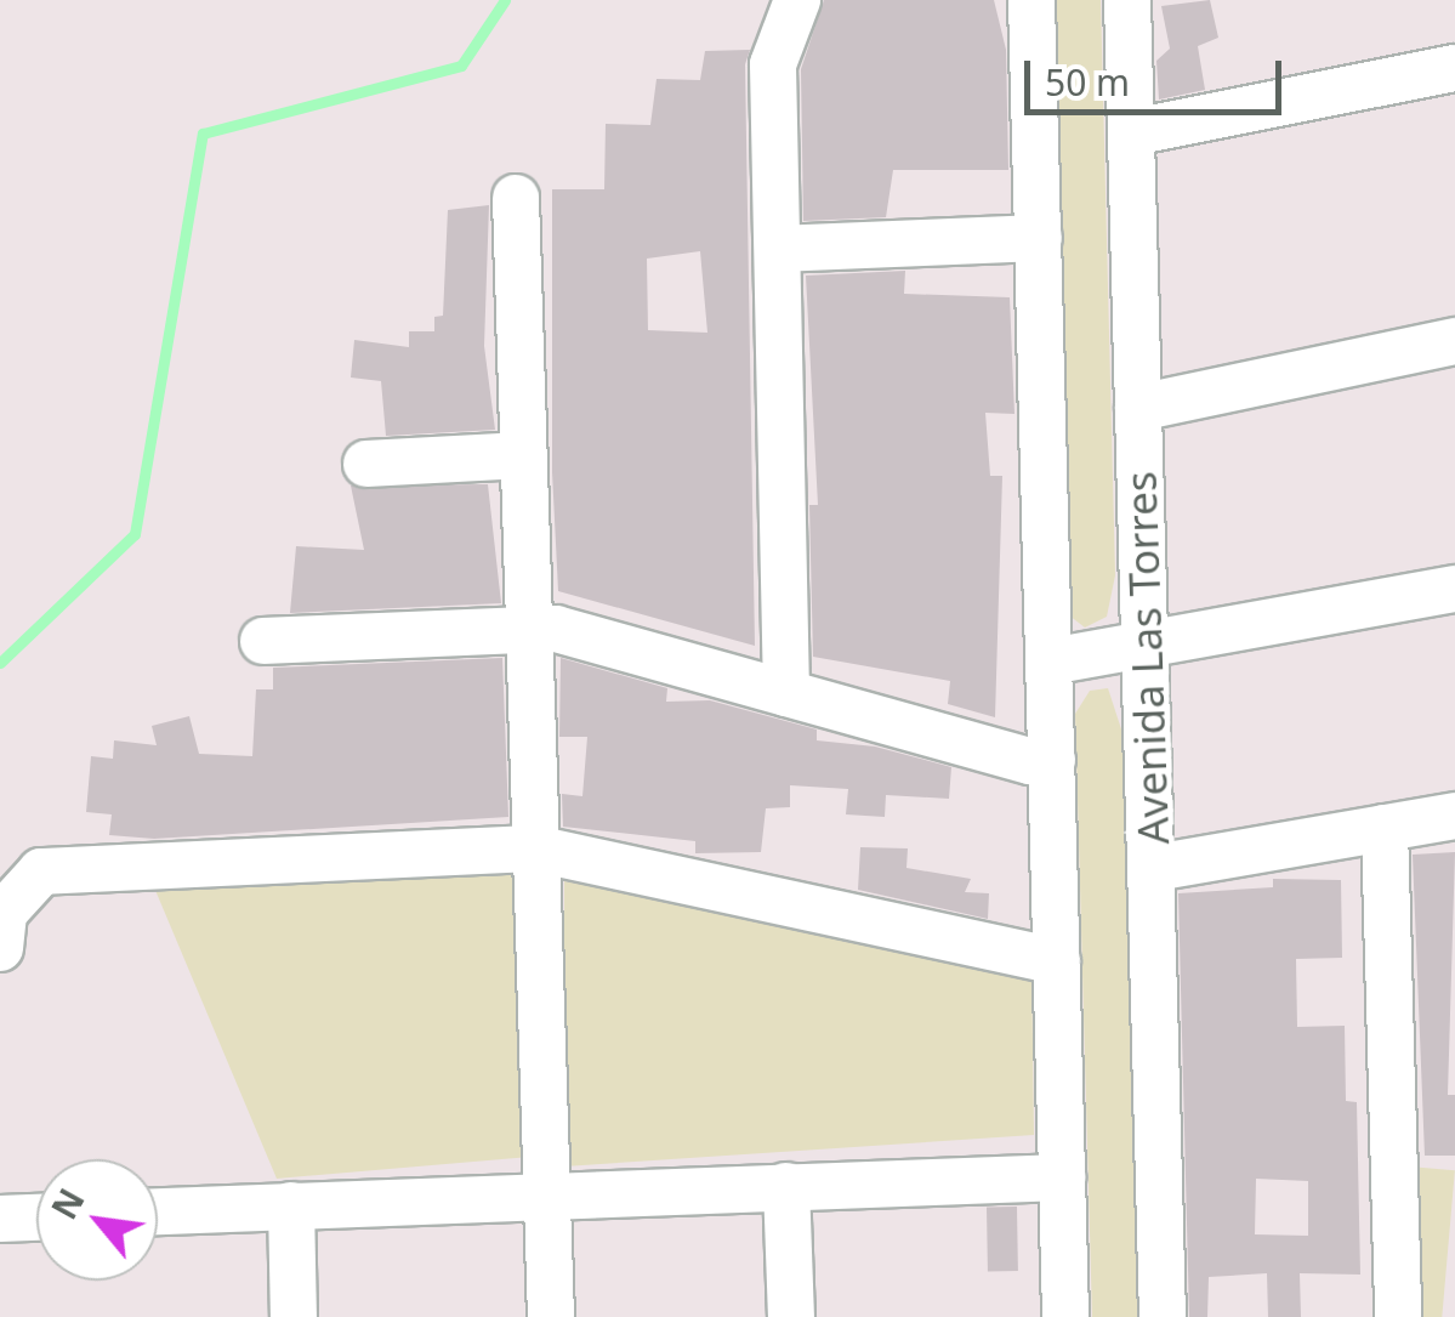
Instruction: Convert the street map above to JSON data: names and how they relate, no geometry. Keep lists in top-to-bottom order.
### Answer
{
  "streets": {
    "street": ["Avenida Las Torres"]
  },
  "scale_bar": "50 m",
  "north": "top left"
}
